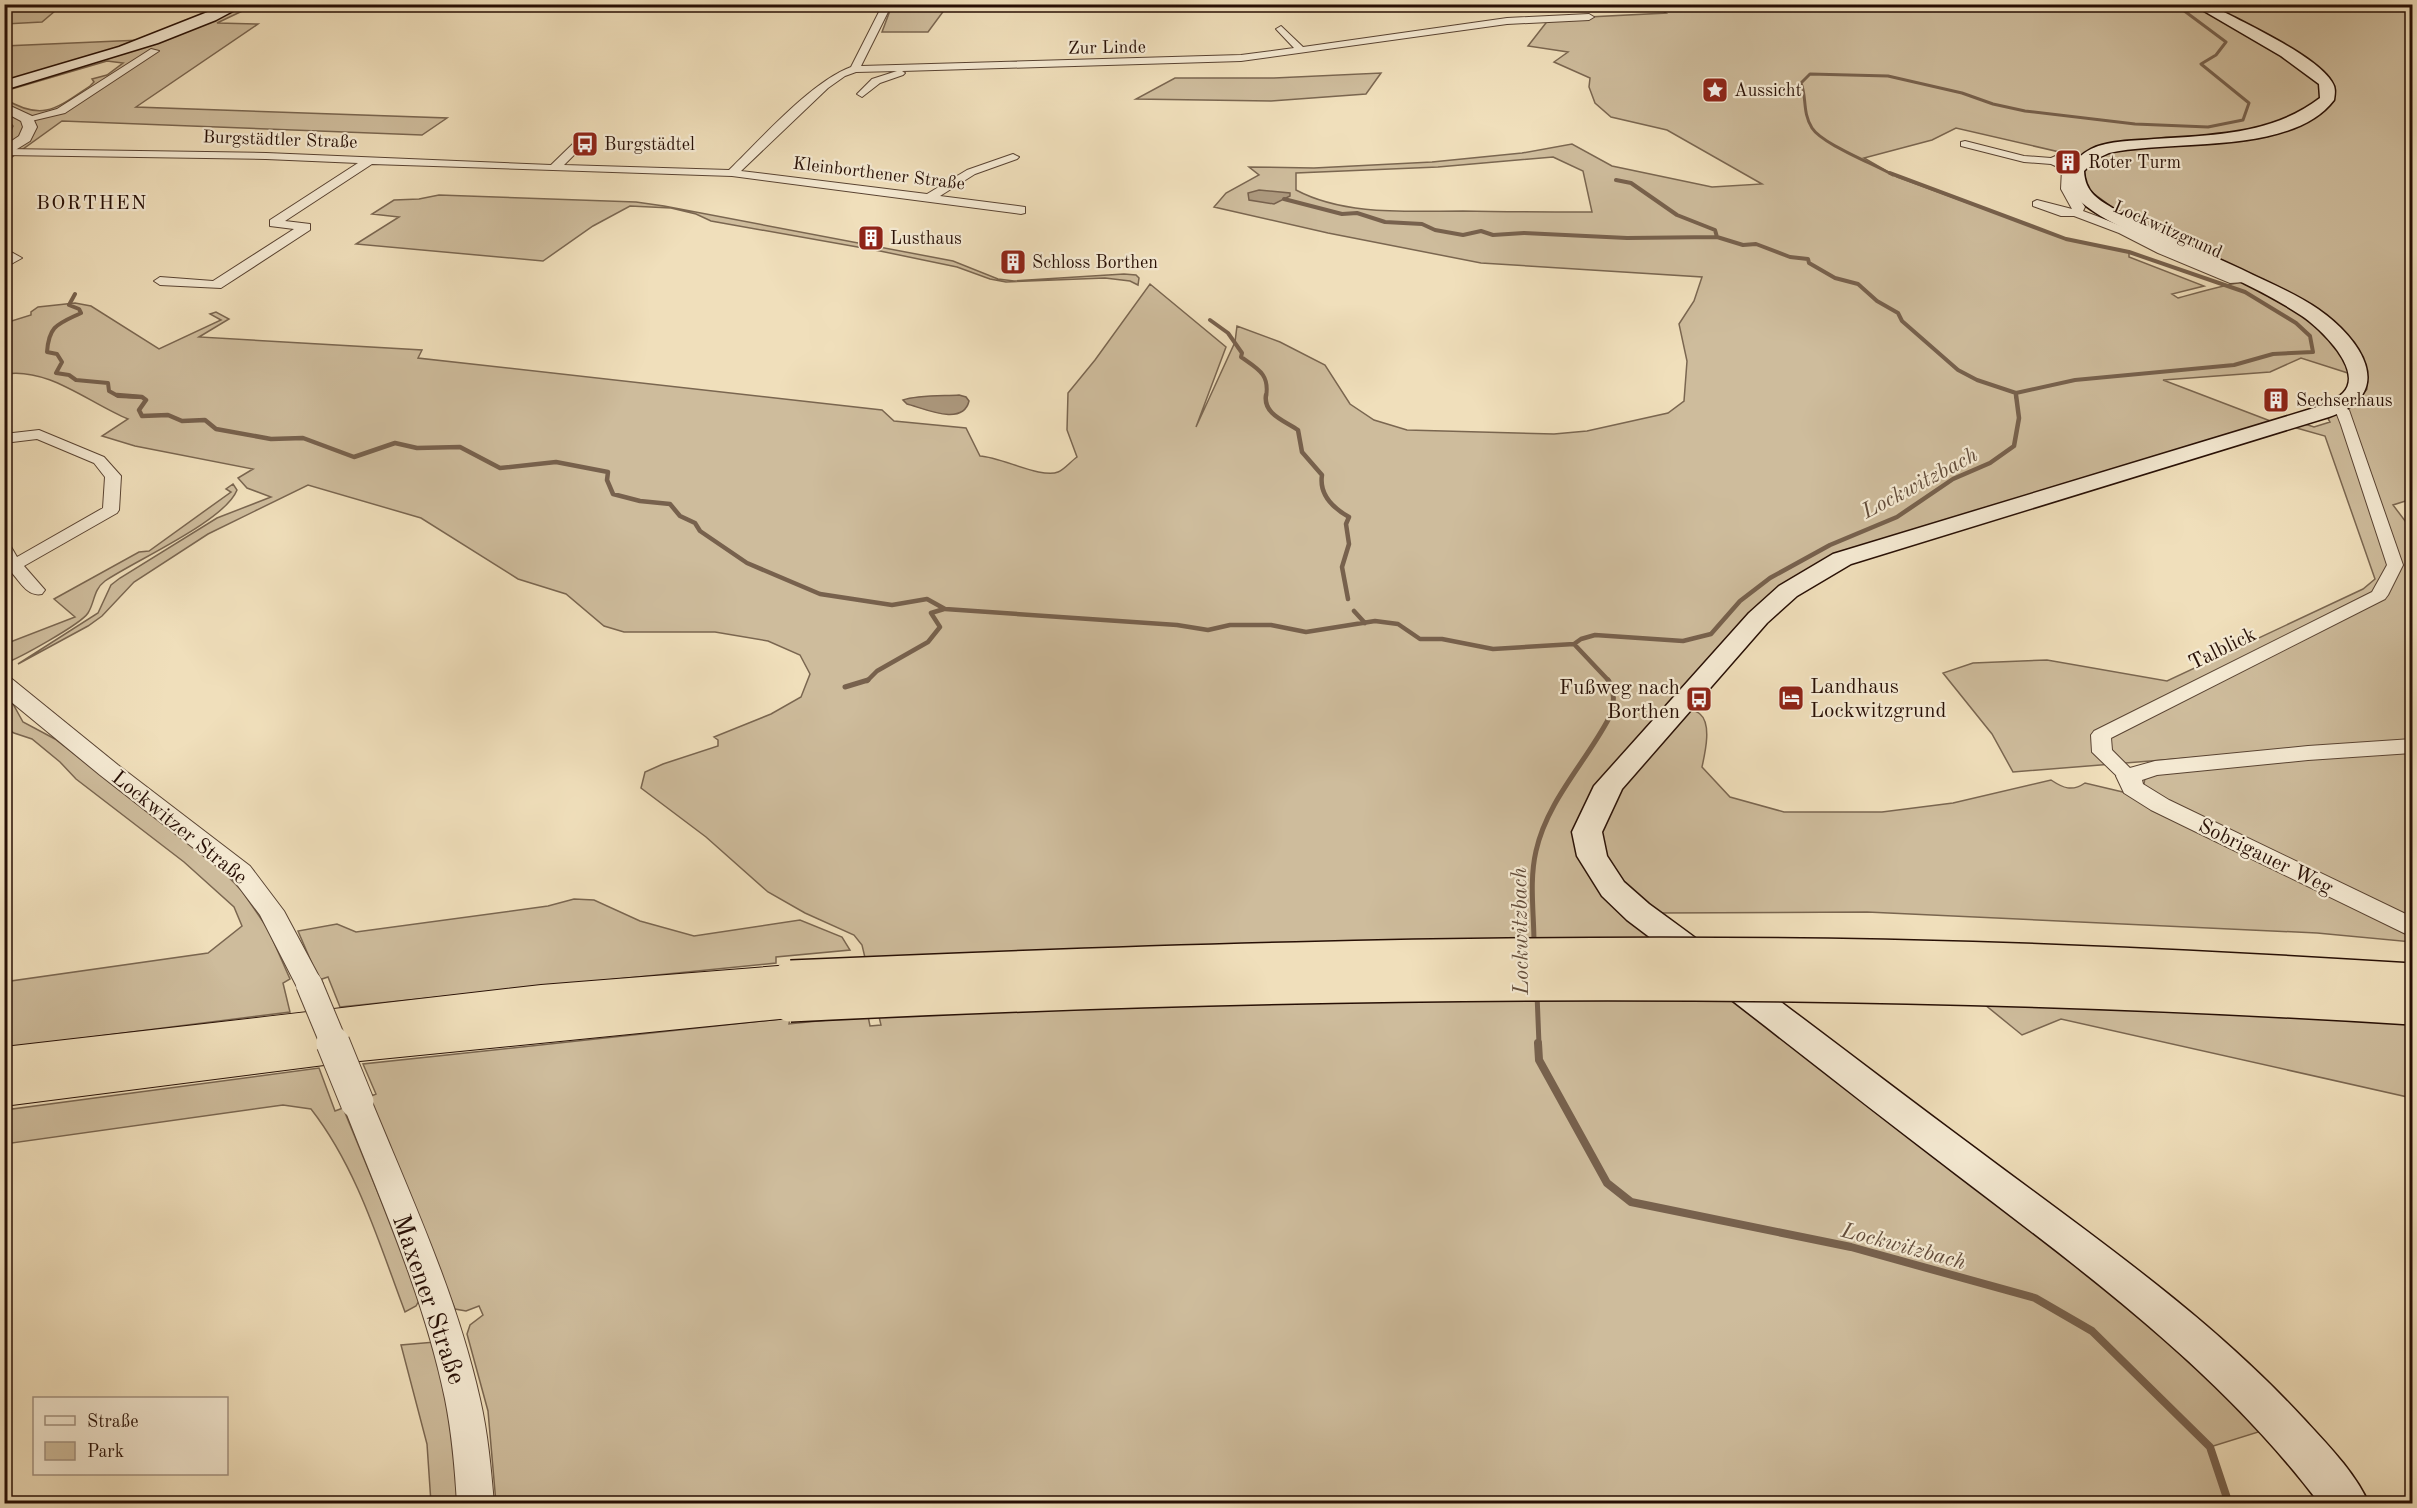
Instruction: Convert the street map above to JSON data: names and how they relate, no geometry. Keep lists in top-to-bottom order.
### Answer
{
  "streets": {
    "street": [
      "Zur Linde",
      "Burgstädtler Straße",
      "Kleinborthener Straße",
      "Lockwitzgrund",
      "Talblick",
      "Lockwitzer Straße",
      "Sobrigauer Weg",
      "Maxener Straße"
    ]
  },
  "crossings": [
    ["Burgstädtler Straße", "Kleinborthener Straße"],
    ["Talblick", "Sobrigauer Weg"],
    ["Lockwitzer Straße", "Maxener Straße"]
  ],
  "districts": ["BORTHEN"],
  "water": ["Lockwitzbach"],
  "places": {
    "place": ["Aussicht"],
    "bus stop": ["Burgstädtel", "Fußweg nach Borthen"],
    "building": [
      "Roter Turm",
      "Lusthaus",
      "Schloss Borthen",
      "Sechserhaus"
    ],
    "hotel": ["Landhaus Lockwitzgrund"]
  },
  "legend": ["Straße", "Park"]
}
